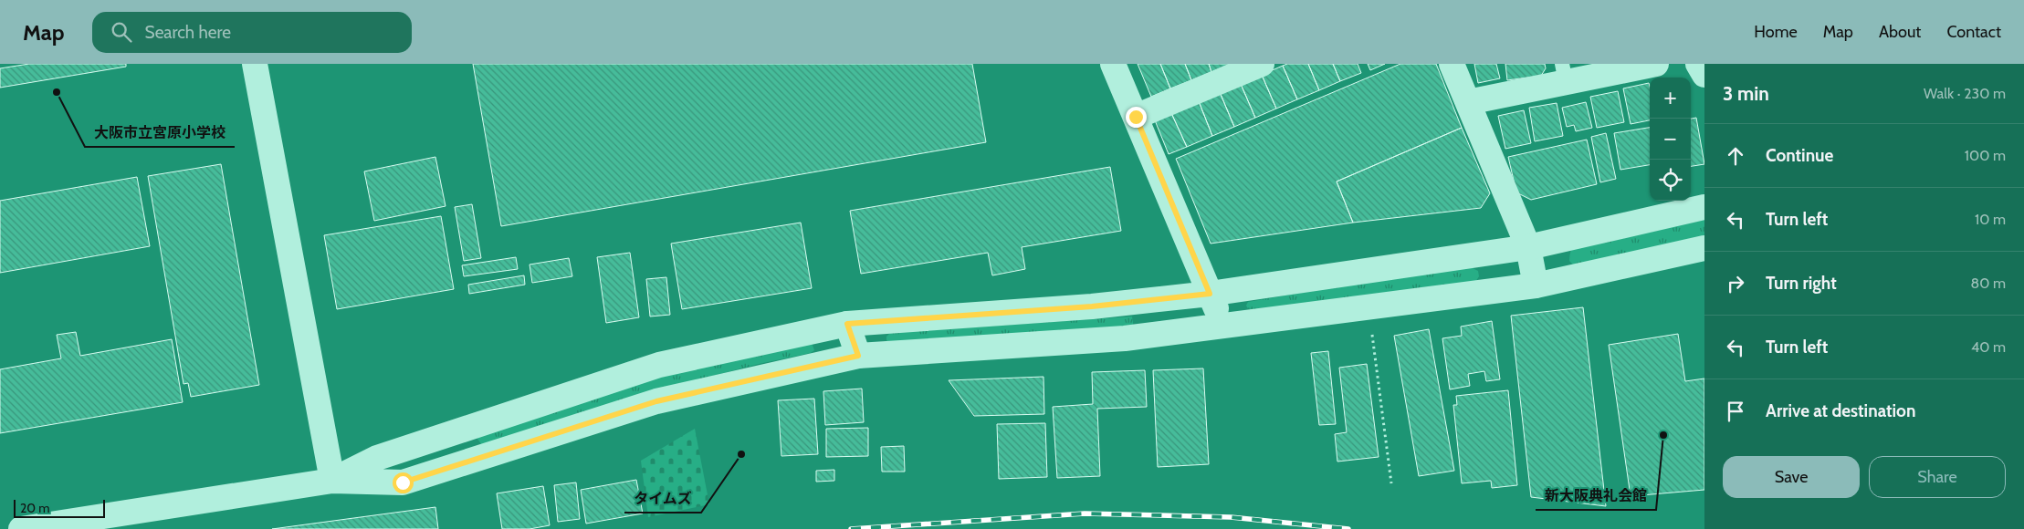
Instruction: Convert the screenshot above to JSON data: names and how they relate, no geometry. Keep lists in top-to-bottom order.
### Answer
{
  "places": ["大阪市立宮原小学校", "新大阪典礼会館", "タイムズ"],
  "scale_bar": "20 m",
  "page": {
    "header": "Map",
    "search": "Search here",
    "nav": [
      "Home",
      "Map",
      "About",
      "Contact"
    ],
    "heading": ["3 min", "Walk · 230 m"],
    "map_buttons": ["+", "−"],
    "list": [
      ["Continue", "100 m"],
      ["Turn left", "10 m"],
      ["Turn right", "80 m"],
      ["Turn left", "40 m"],
      "Arrive at destination"
    ],
    "buttons": ["Save", "Share"],
    "scale": "20 m"
  }
}
